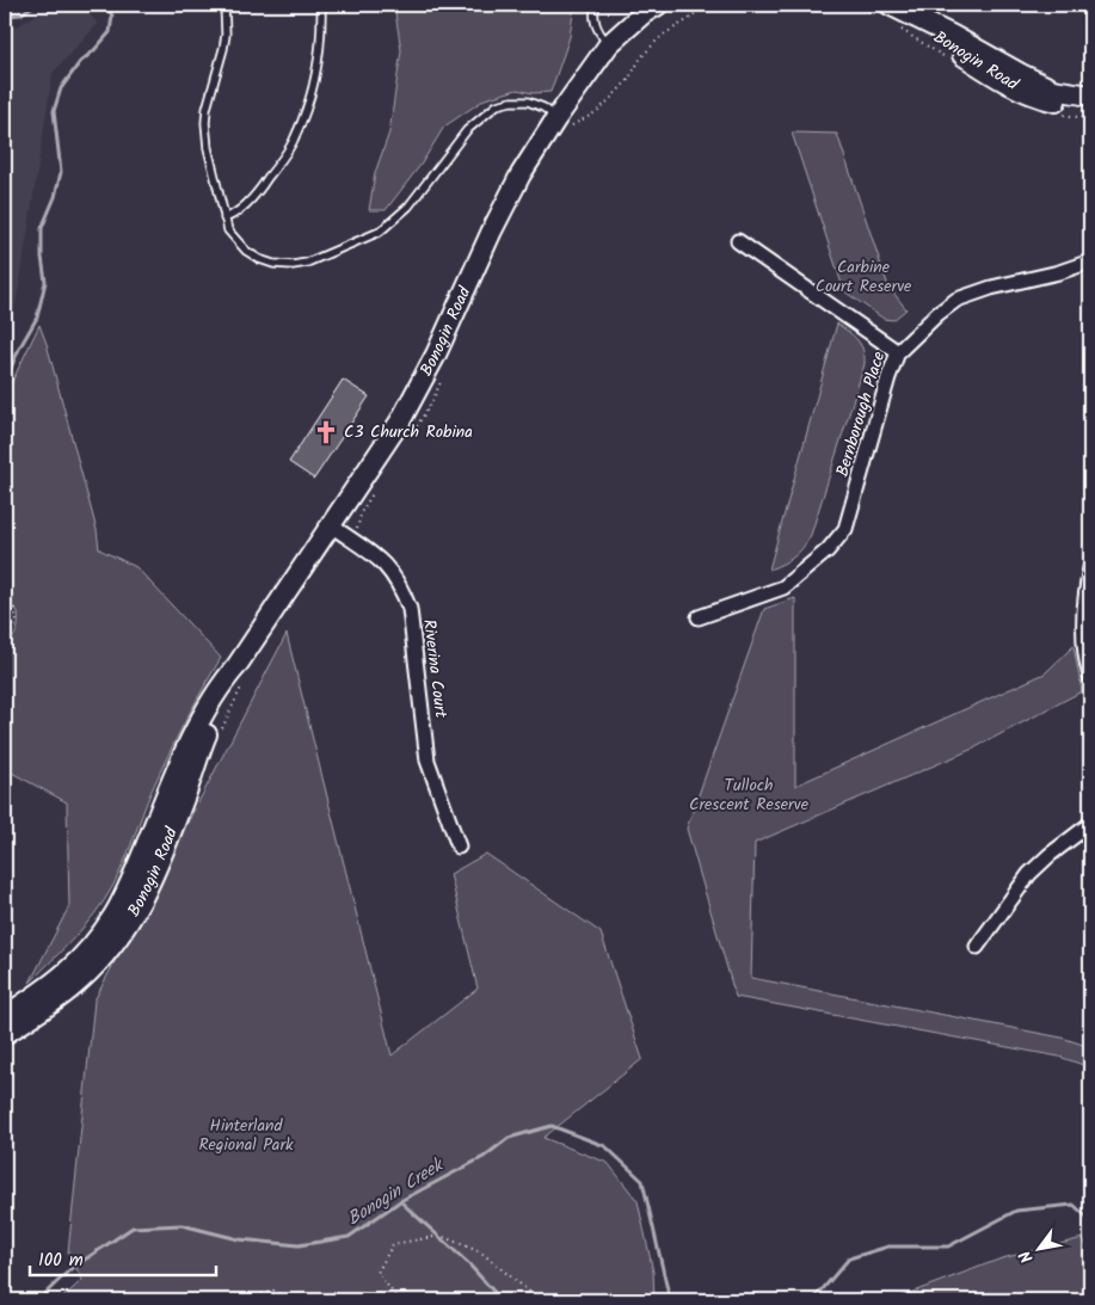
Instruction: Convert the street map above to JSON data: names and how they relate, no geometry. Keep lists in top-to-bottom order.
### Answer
{
  "streets": {
    "street": ["Bonogin Road", "Bernborough Place", "Riverina Court"]
  },
  "crossings": [
    ["Bonogin Road", "Riverina Court"]
  ],
  "water": ["Bonogin Creek"],
  "parks": ["Carbine Court Reserve", "Tulloch Crescent Reserve", "Hinterland Regional Park"],
  "places": {
    "church": ["C3 Church Robina"]
  },
  "scale_bar": "100 m",
  "north": "bottom left"
}
